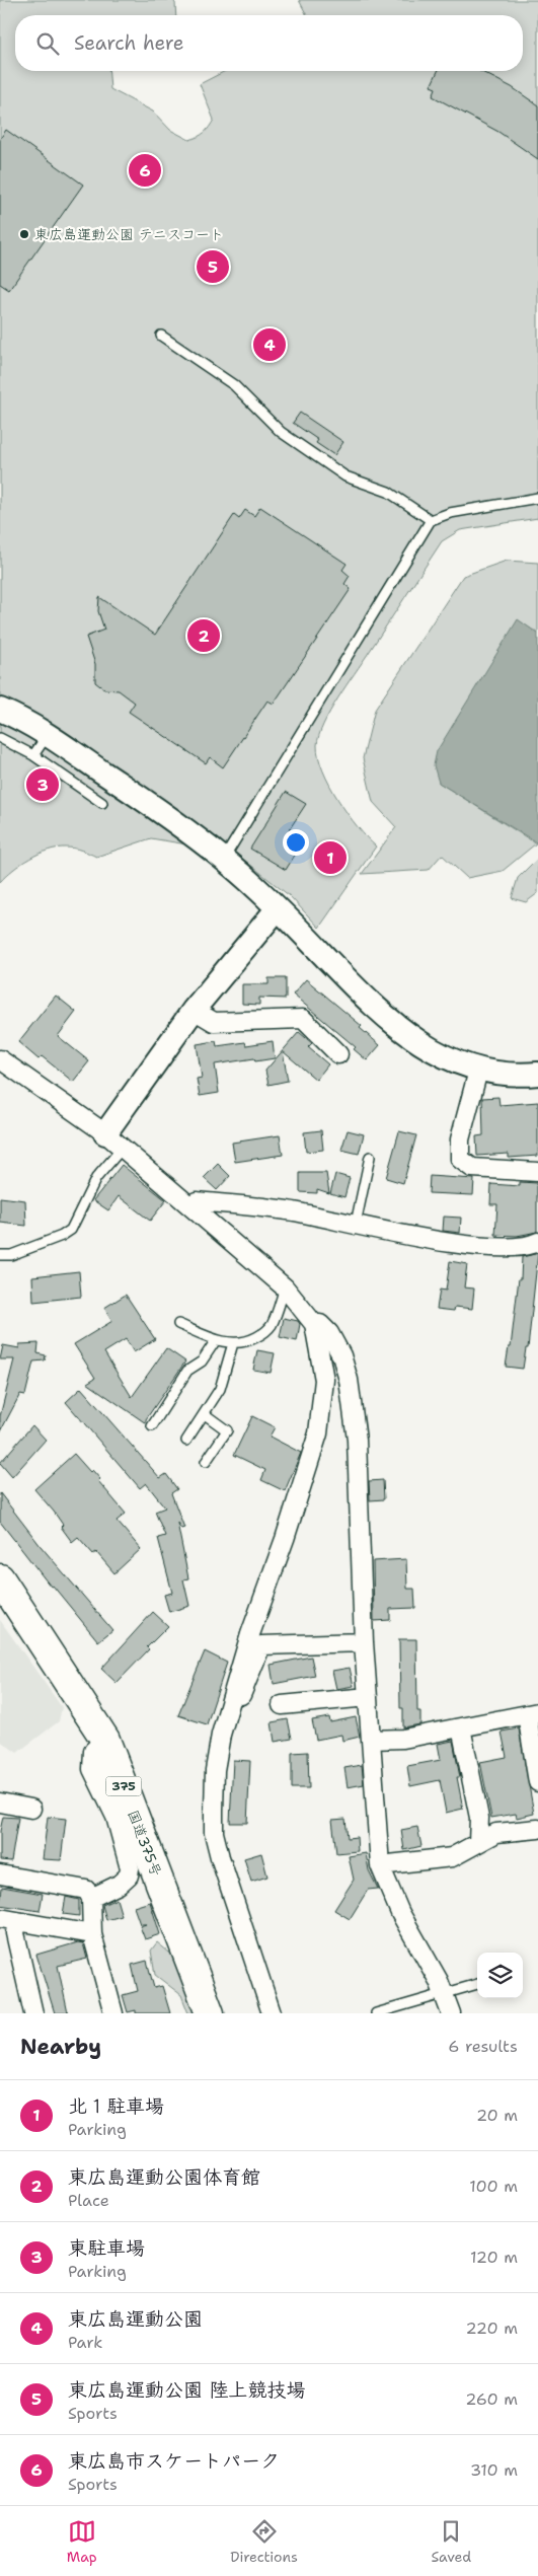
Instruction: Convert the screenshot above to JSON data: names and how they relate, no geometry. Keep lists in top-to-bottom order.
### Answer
{
  "streets": {
    "highway": ["375", "国道375号"]
  },
  "places": ["東広島運動公園 テニスコート"],
  "page": {
    "search": "Search here",
    "pins": [
      "6",
      "5",
      "4",
      "2",
      "3",
      "1"
    ],
    "heading": ["Nearby", "6 results"],
    "list": [
      {
        "mark": "1",
        "name": "北１駐車場",
        "note": "Parking",
        "value": "20 m"
      },
      {
        "mark": "2",
        "name": "東広島運動公園体育館",
        "note": "Place",
        "value": "100 m"
      },
      {
        "mark": "3",
        "name": "東駐車場",
        "note": "Parking",
        "value": "120 m"
      },
      {
        "mark": "4",
        "name": "東広島運動公園",
        "note": "Park",
        "value": "220 m"
      },
      {
        "mark": "5",
        "name": "東広島運動公園 陸上競技場",
        "note": "Sports",
        "value": "260 m"
      },
      {
        "mark": "6",
        "name": "東広島市スケートパーク",
        "note": "Sports",
        "value": "310 m"
      }
    ],
    "nav": ["Map", "Directions", "Saved"]
  }
}
